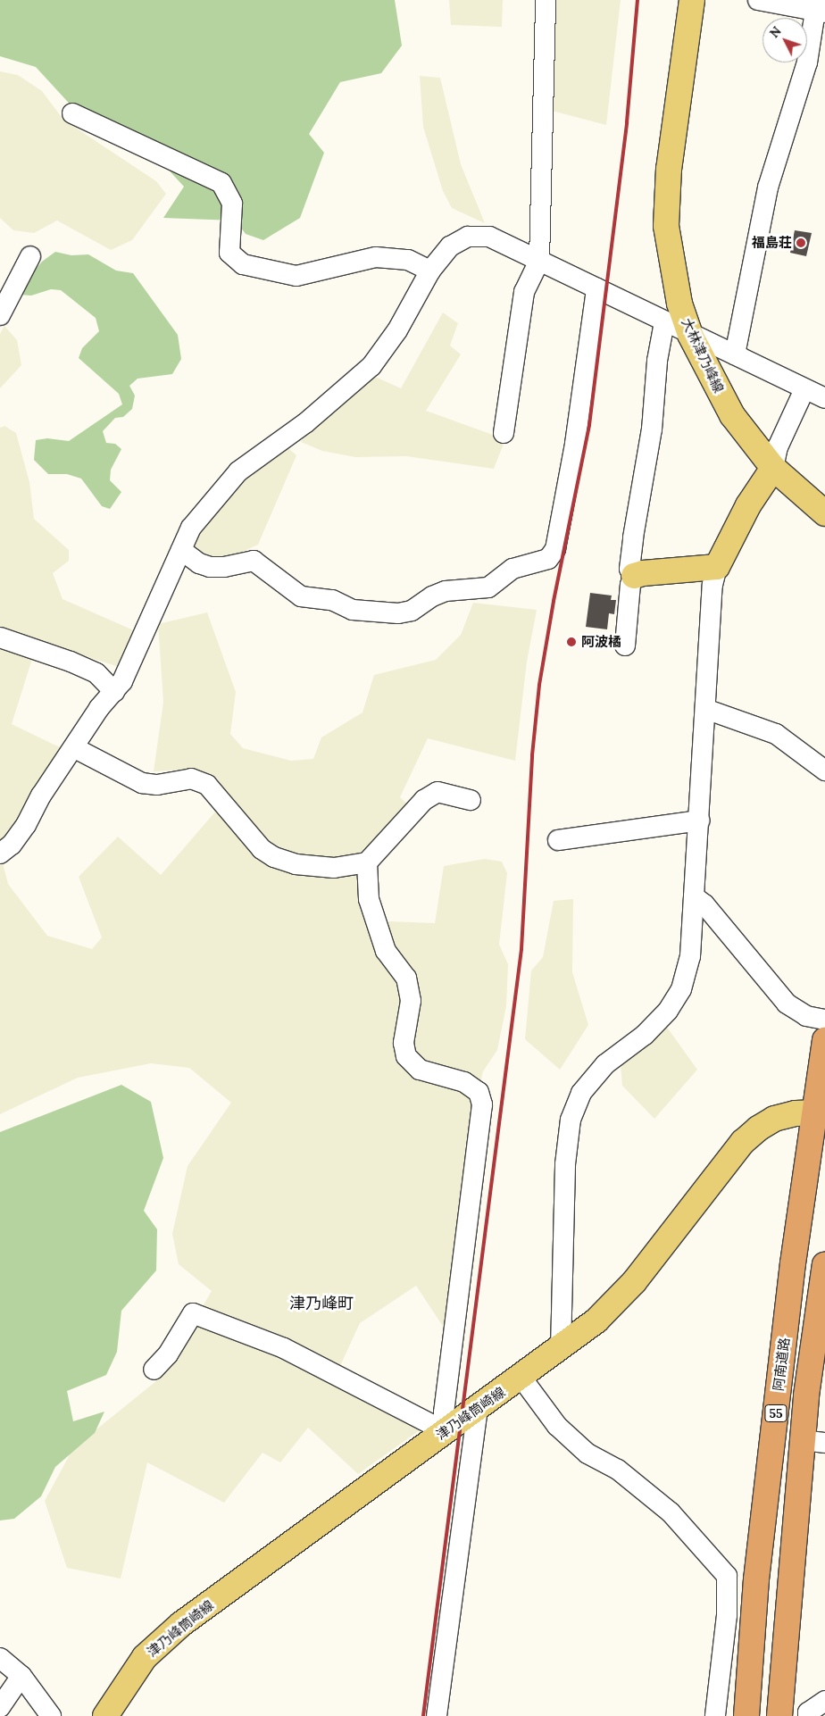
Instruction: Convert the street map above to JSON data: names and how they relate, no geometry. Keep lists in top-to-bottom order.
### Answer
{
  "streets": {
    "highway": ["阿南道路", "55"],
    "main road": ["大林津乃峰線", "津乃峰筒崎線"]
  },
  "crossings": [
    ["阿南道路", "津乃峰筒崎線"]
  ],
  "districts": ["津乃峰町"],
  "places": ["福島荘", "阿波橘"],
  "north": "top left"
}
